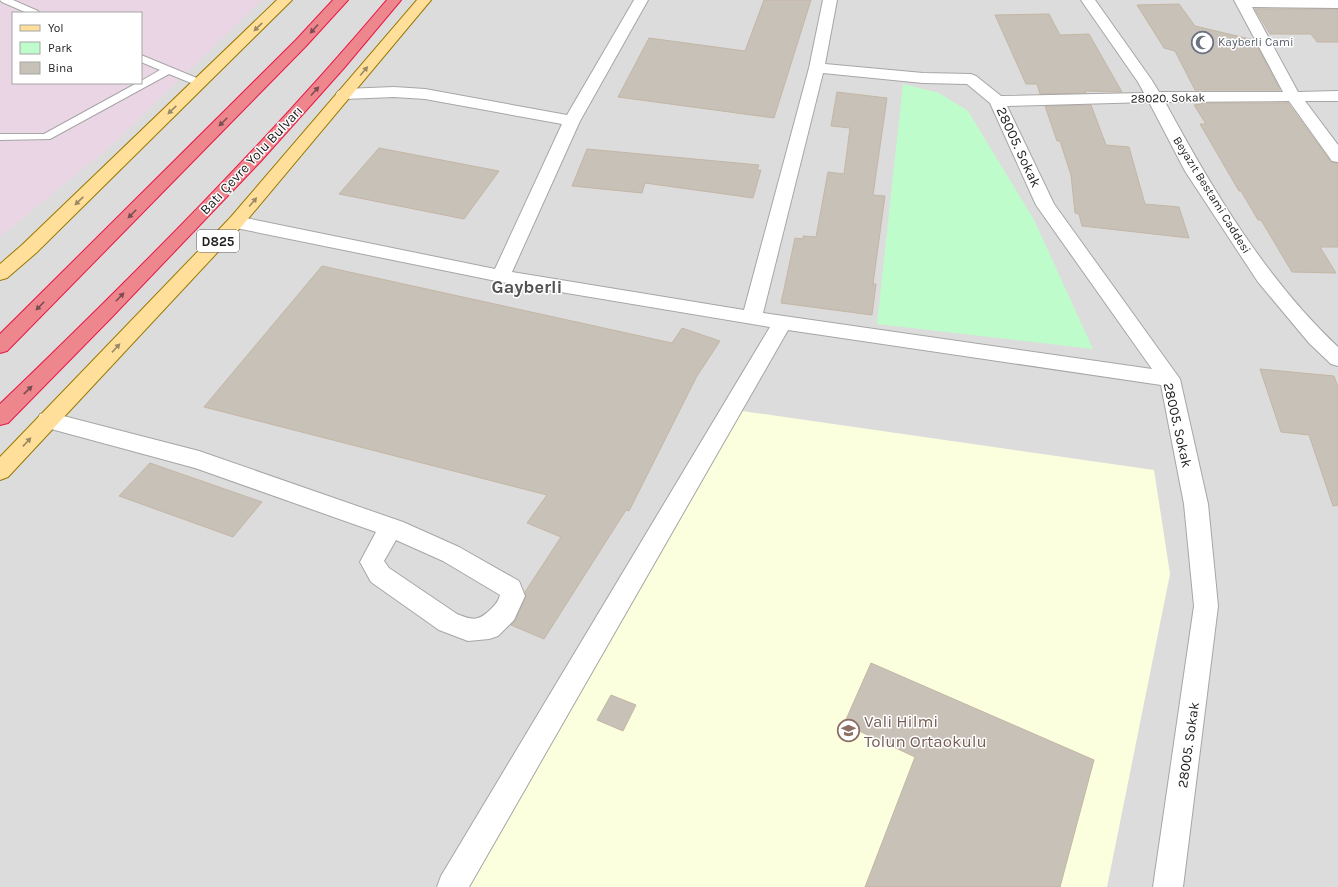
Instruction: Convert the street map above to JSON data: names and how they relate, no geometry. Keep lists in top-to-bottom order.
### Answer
{
  "streets": {
    "highway": ["Batı Çevre Yolu Bulvarı"],
    "main road": ["D825"],
    "street": ["28020. Sokak", "28005. Sokak", "Beyazıt Bestami Caddesi"]
  },
  "crossings": [
    ["28020. Sokak", "28005. Sokak"],
    ["28020. Sokak", "Beyazıt Bestami Caddesi"]
  ],
  "districts": ["Gayberli"],
  "places": {
    "mosque": ["Kayberli Cami"],
    "school or university": ["Vali Hilmi Tolun Ortaokulu"]
  },
  "legend": ["Yol", "Park", "Bina"]
}
